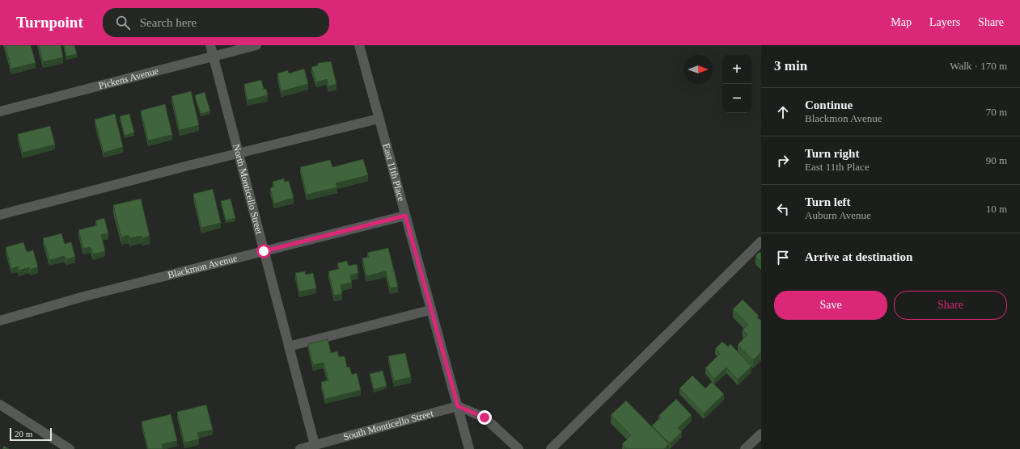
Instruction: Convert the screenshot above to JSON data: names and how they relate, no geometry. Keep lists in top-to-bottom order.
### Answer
{
  "streets": {
    "street": [
      "Pickens Avenue",
      "East 11th Place",
      "North Monticello Street",
      "Blackmon Avenue",
      "South Monticello Street"
    ]
  },
  "crossings": [
    ["Pickens Avenue", "North Monticello Street"],
    ["East 11th Place", "Blackmon Avenue"],
    ["East 11th Place", "South Monticello Street"],
    ["North Monticello Street", "Blackmon Avenue"],
    ["North Monticello Street", "South Monticello Street"]
  ],
  "scale_bar": "20 m",
  "north": "right",
  "page": {
    "header": "Turnpoint",
    "search": "Search here",
    "nav": ["Map", "Layers", "Share"],
    "heading": ["3 min", "Walk · 170 m"],
    "map_buttons": ["+", "−"],
    "list": [
      ["Continue", "Blackmon Avenue", "70 m"],
      ["Turn right", "East 11th Place", "90 m"],
      ["Turn left", "Auburn Avenue", "10 m"],
      "Arrive at destination"
    ],
    "buttons": ["Save", "Share"],
    "scale": "20 m"
  }
}
